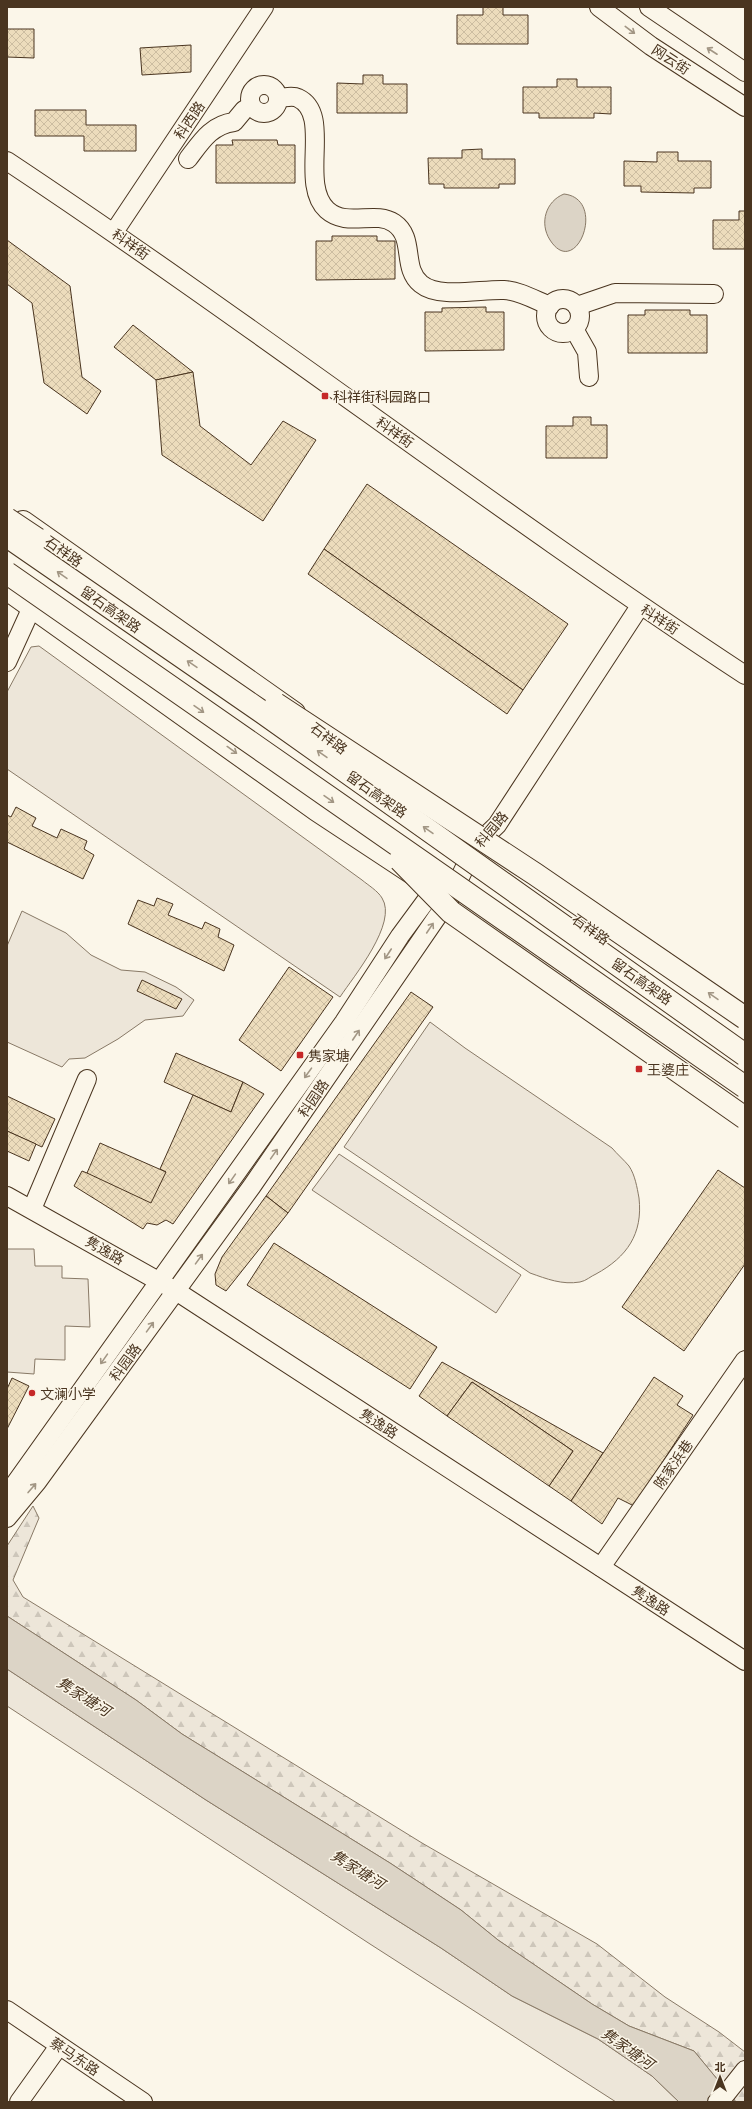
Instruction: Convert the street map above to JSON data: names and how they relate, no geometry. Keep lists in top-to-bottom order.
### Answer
{
  "streets": {
    "main road": ["石祥路", "留石高架路"],
    "street": [
      "网云街",
      "科西路",
      "科祥街",
      "科园路",
      "隽逸路",
      "陈家浜巷",
      "蔡马东路"
    ]
  },
  "crossings": [
    ["科西路", "科祥街"],
    ["科祥街", "科园路"],
    ["石祥路", "科园路"],
    ["科园路", "隽逸路"],
    ["隽逸路", "陈家浜巷"]
  ],
  "water": ["隽家塘河"],
  "places": {
    "transit": ["科祥街科园路口", "隽家塘", "王婆庄"],
    "other": ["文澜小学"]
  },
  "north": "top"
}
